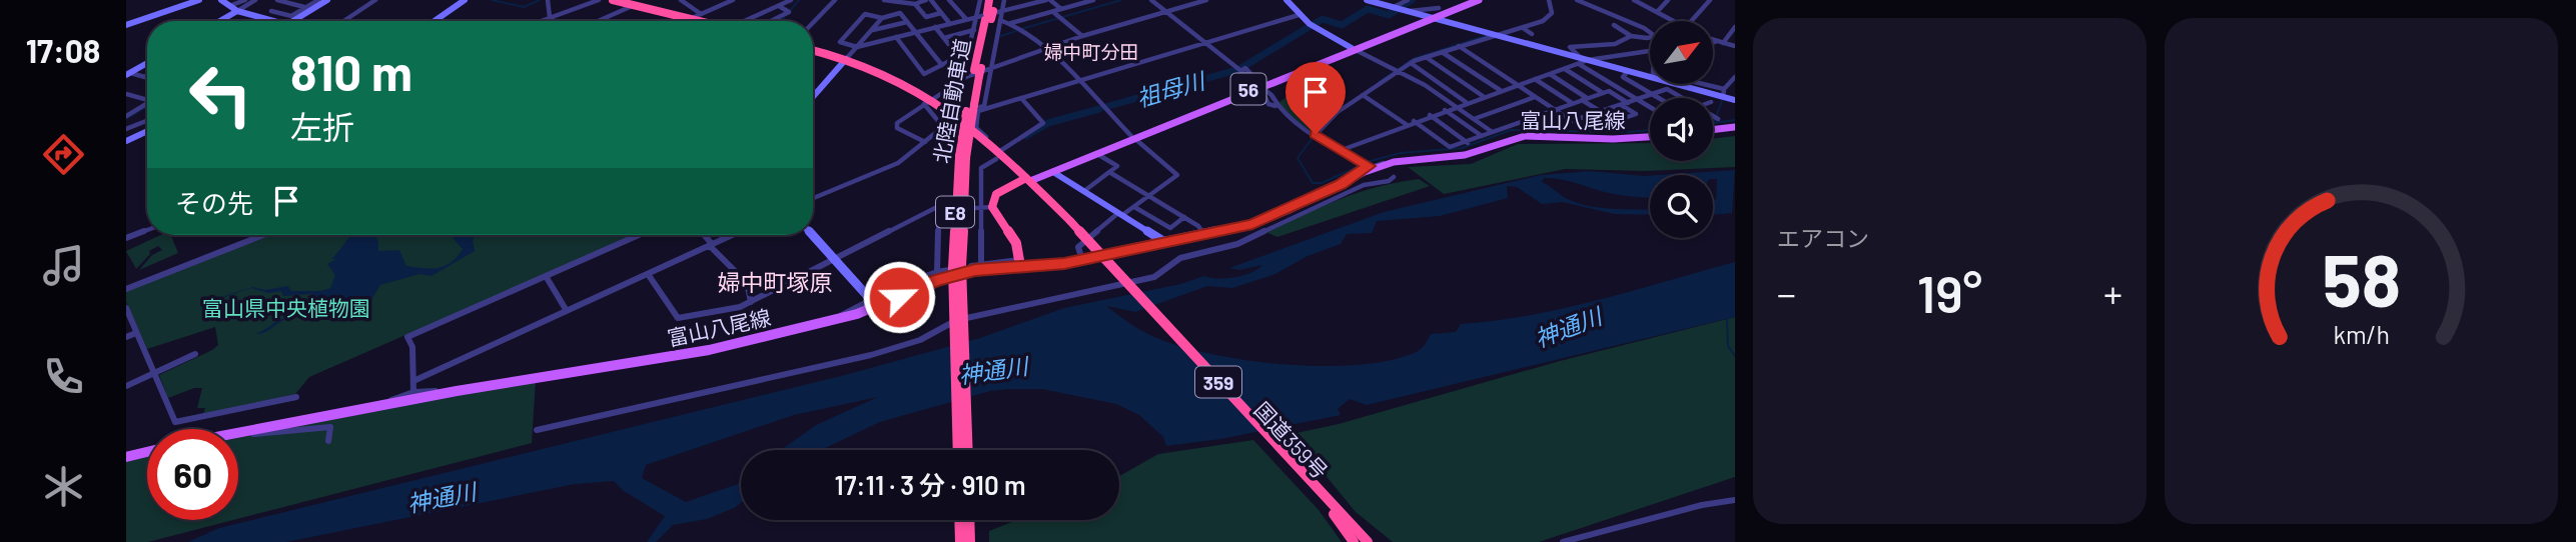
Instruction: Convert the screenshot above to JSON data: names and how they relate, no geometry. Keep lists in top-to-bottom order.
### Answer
{
  "streets": {
    "highway": [
      "北陸自動車道",
      "E8",
      "359",
      "国道359号"
    ],
    "main road": ["56", "富山八尾線"]
  },
  "crossings": [
    ["56", "359"],
    ["56", "国道359号"],
    ["359", "国道359号"]
  ],
  "districts": ["婦中町分田", "婦中町塚原"],
  "water": ["祖母川", "神通川"],
  "parks": ["富山県中央植物園"],
  "north": "top right",
  "page": {
    "tabs": "17:08",
    "tile": "エアコン",
    "turn": ["810 m", "左折"],
    "then": "その先",
    "heat": ["−", "19°", "+"],
    "limit": "60",
    "trip": "17:11 · 3 分 · 910 m",
    "gauge": ["58", "km/h"]
  }
}
